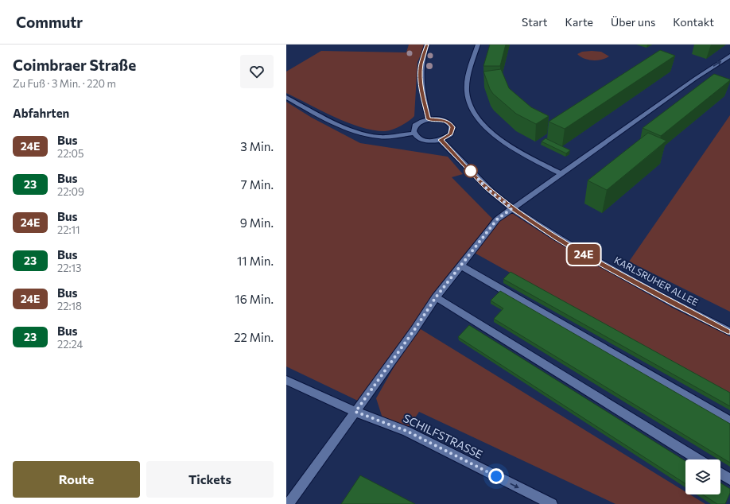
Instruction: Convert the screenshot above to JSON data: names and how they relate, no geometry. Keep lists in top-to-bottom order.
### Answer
{
  "streets": {
    "street": ["KARLSRUHER ALLEE", "SCHILFSTRASSE"]
  },
  "one_way": ["SCHILFSTRASSE"],
  "lines": ["bus line 24E"],
  "page": {
    "header": "Commutr",
    "nav": [
      "Start",
      "Karte",
      "Über uns",
      "Kontakt"
    ],
    "heading": [
      ["Coimbraer Straße", "Zu Fuß · 3 Min. · 220 m"],
      "Abfahrten"
    ],
    "on_map": "24E",
    "list": [
      {
        "mark": "24E",
        "name": "Bus",
        "note": "22:05",
        "value": "3 Min."
      },
      {
        "mark": "23",
        "name": "Bus",
        "note": "22:09",
        "value": "7 Min."
      },
      {
        "mark": "24E",
        "name": "Bus",
        "note": "22:11",
        "value": "9 Min."
      },
      {
        "mark": "23",
        "name": "Bus",
        "note": "22:13",
        "value": "11 Min."
      },
      {
        "mark": "24E",
        "name": "Bus",
        "note": "22:18",
        "value": "16 Min."
      },
      {
        "mark": "23",
        "name": "Bus",
        "note": "22:24",
        "value": "22 Min."
      }
    ],
    "buttons": ["Route", "Tickets"]
  }
}
